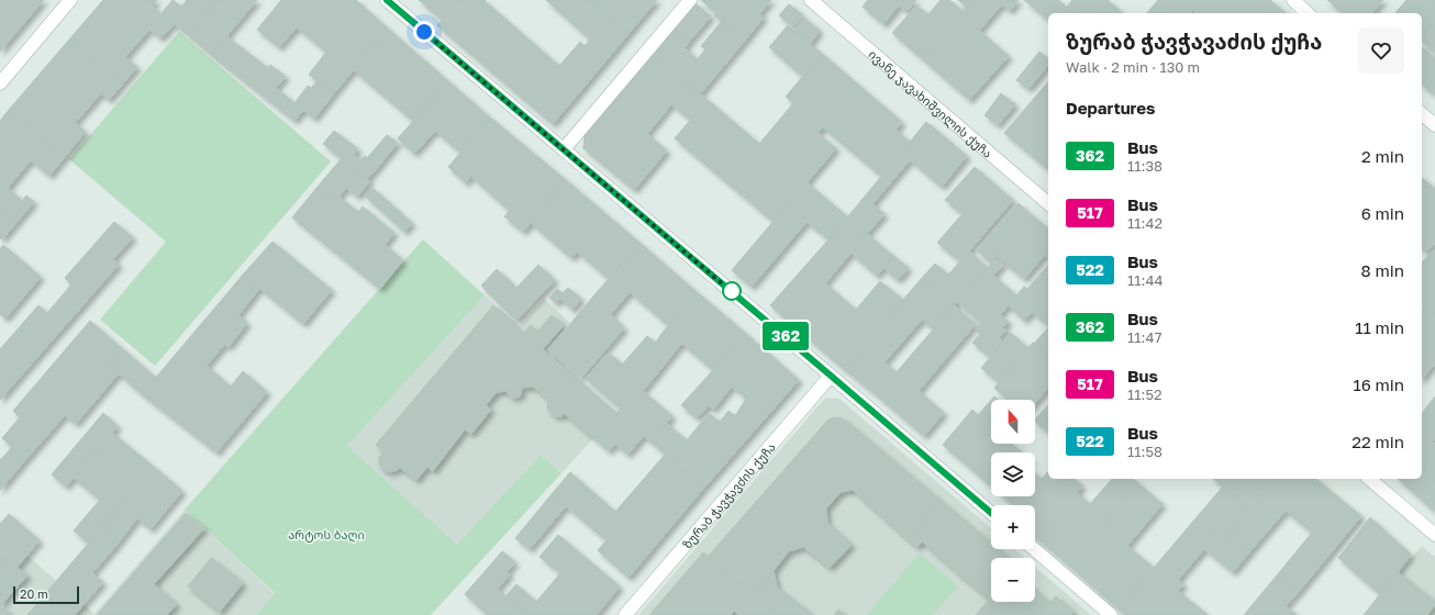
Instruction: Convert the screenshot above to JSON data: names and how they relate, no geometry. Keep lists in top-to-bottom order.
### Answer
{
  "streets": {
    "street": ["ივანე ჯავახიშვილის ქუჩა", "ზურაბ ჭავჭავძის ქუჩა"]
  },
  "parks": ["არტოს ბაღი"],
  "lines": ["bus line 362"],
  "scale_bar": "20 m",
  "north": "top",
  "page": {
    "on_map": "362",
    "heading": [
      ["ზურაბ ჭავჭავაძის ქუჩა", "Walk · 2 min · 130 m"],
      "Departures"
    ],
    "list": [
      {
        "mark": "362",
        "name": "Bus",
        "note": "11:38",
        "value": "2 min"
      },
      {
        "mark": "517",
        "name": "Bus",
        "note": "11:42",
        "value": "6 min"
      },
      {
        "mark": "522",
        "name": "Bus",
        "note": "11:44",
        "value": "8 min"
      },
      {
        "mark": "362",
        "name": "Bus",
        "note": "11:47",
        "value": "11 min"
      },
      {
        "mark": "517",
        "name": "Bus",
        "note": "11:52",
        "value": "16 min"
      },
      {
        "mark": "522",
        "name": "Bus",
        "note": "11:58",
        "value": "22 min"
      }
    ],
    "map_buttons": ["+", "−"],
    "scale": "20 m"
  }
}
